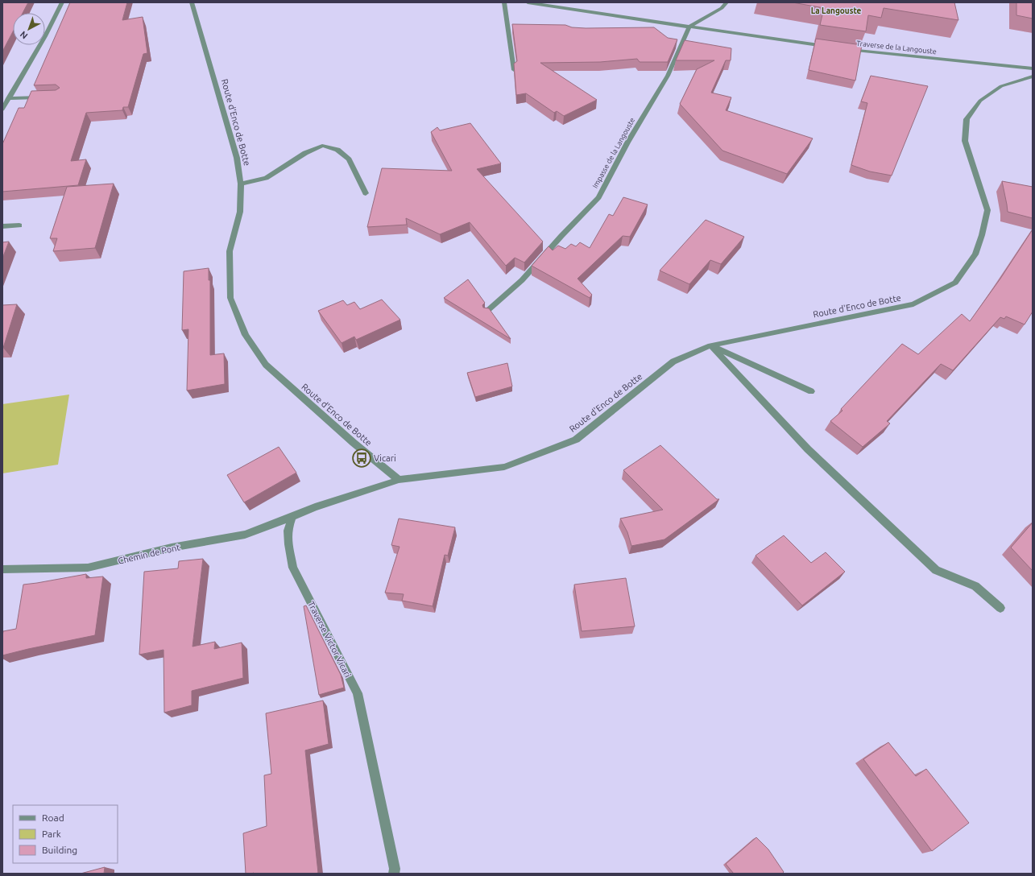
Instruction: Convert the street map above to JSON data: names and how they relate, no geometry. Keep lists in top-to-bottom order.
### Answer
{
  "streets": {
    "street": [
      "Traverse de la Langouste",
      "Route d'Enco de Botte",
      "Impasse de la Langouste",
      "Chemin de Pont",
      "Traverse Victor Vicari"
    ]
  },
  "crossings": [
    ["Chemin de Pont", "Traverse Victor Vicari"]
  ],
  "districts": ["La Langouste"],
  "places": {
    "bus stop": ["Vicari"]
  },
  "legend": ["Road", "Park", "Building"],
  "north": "bottom left"
}
